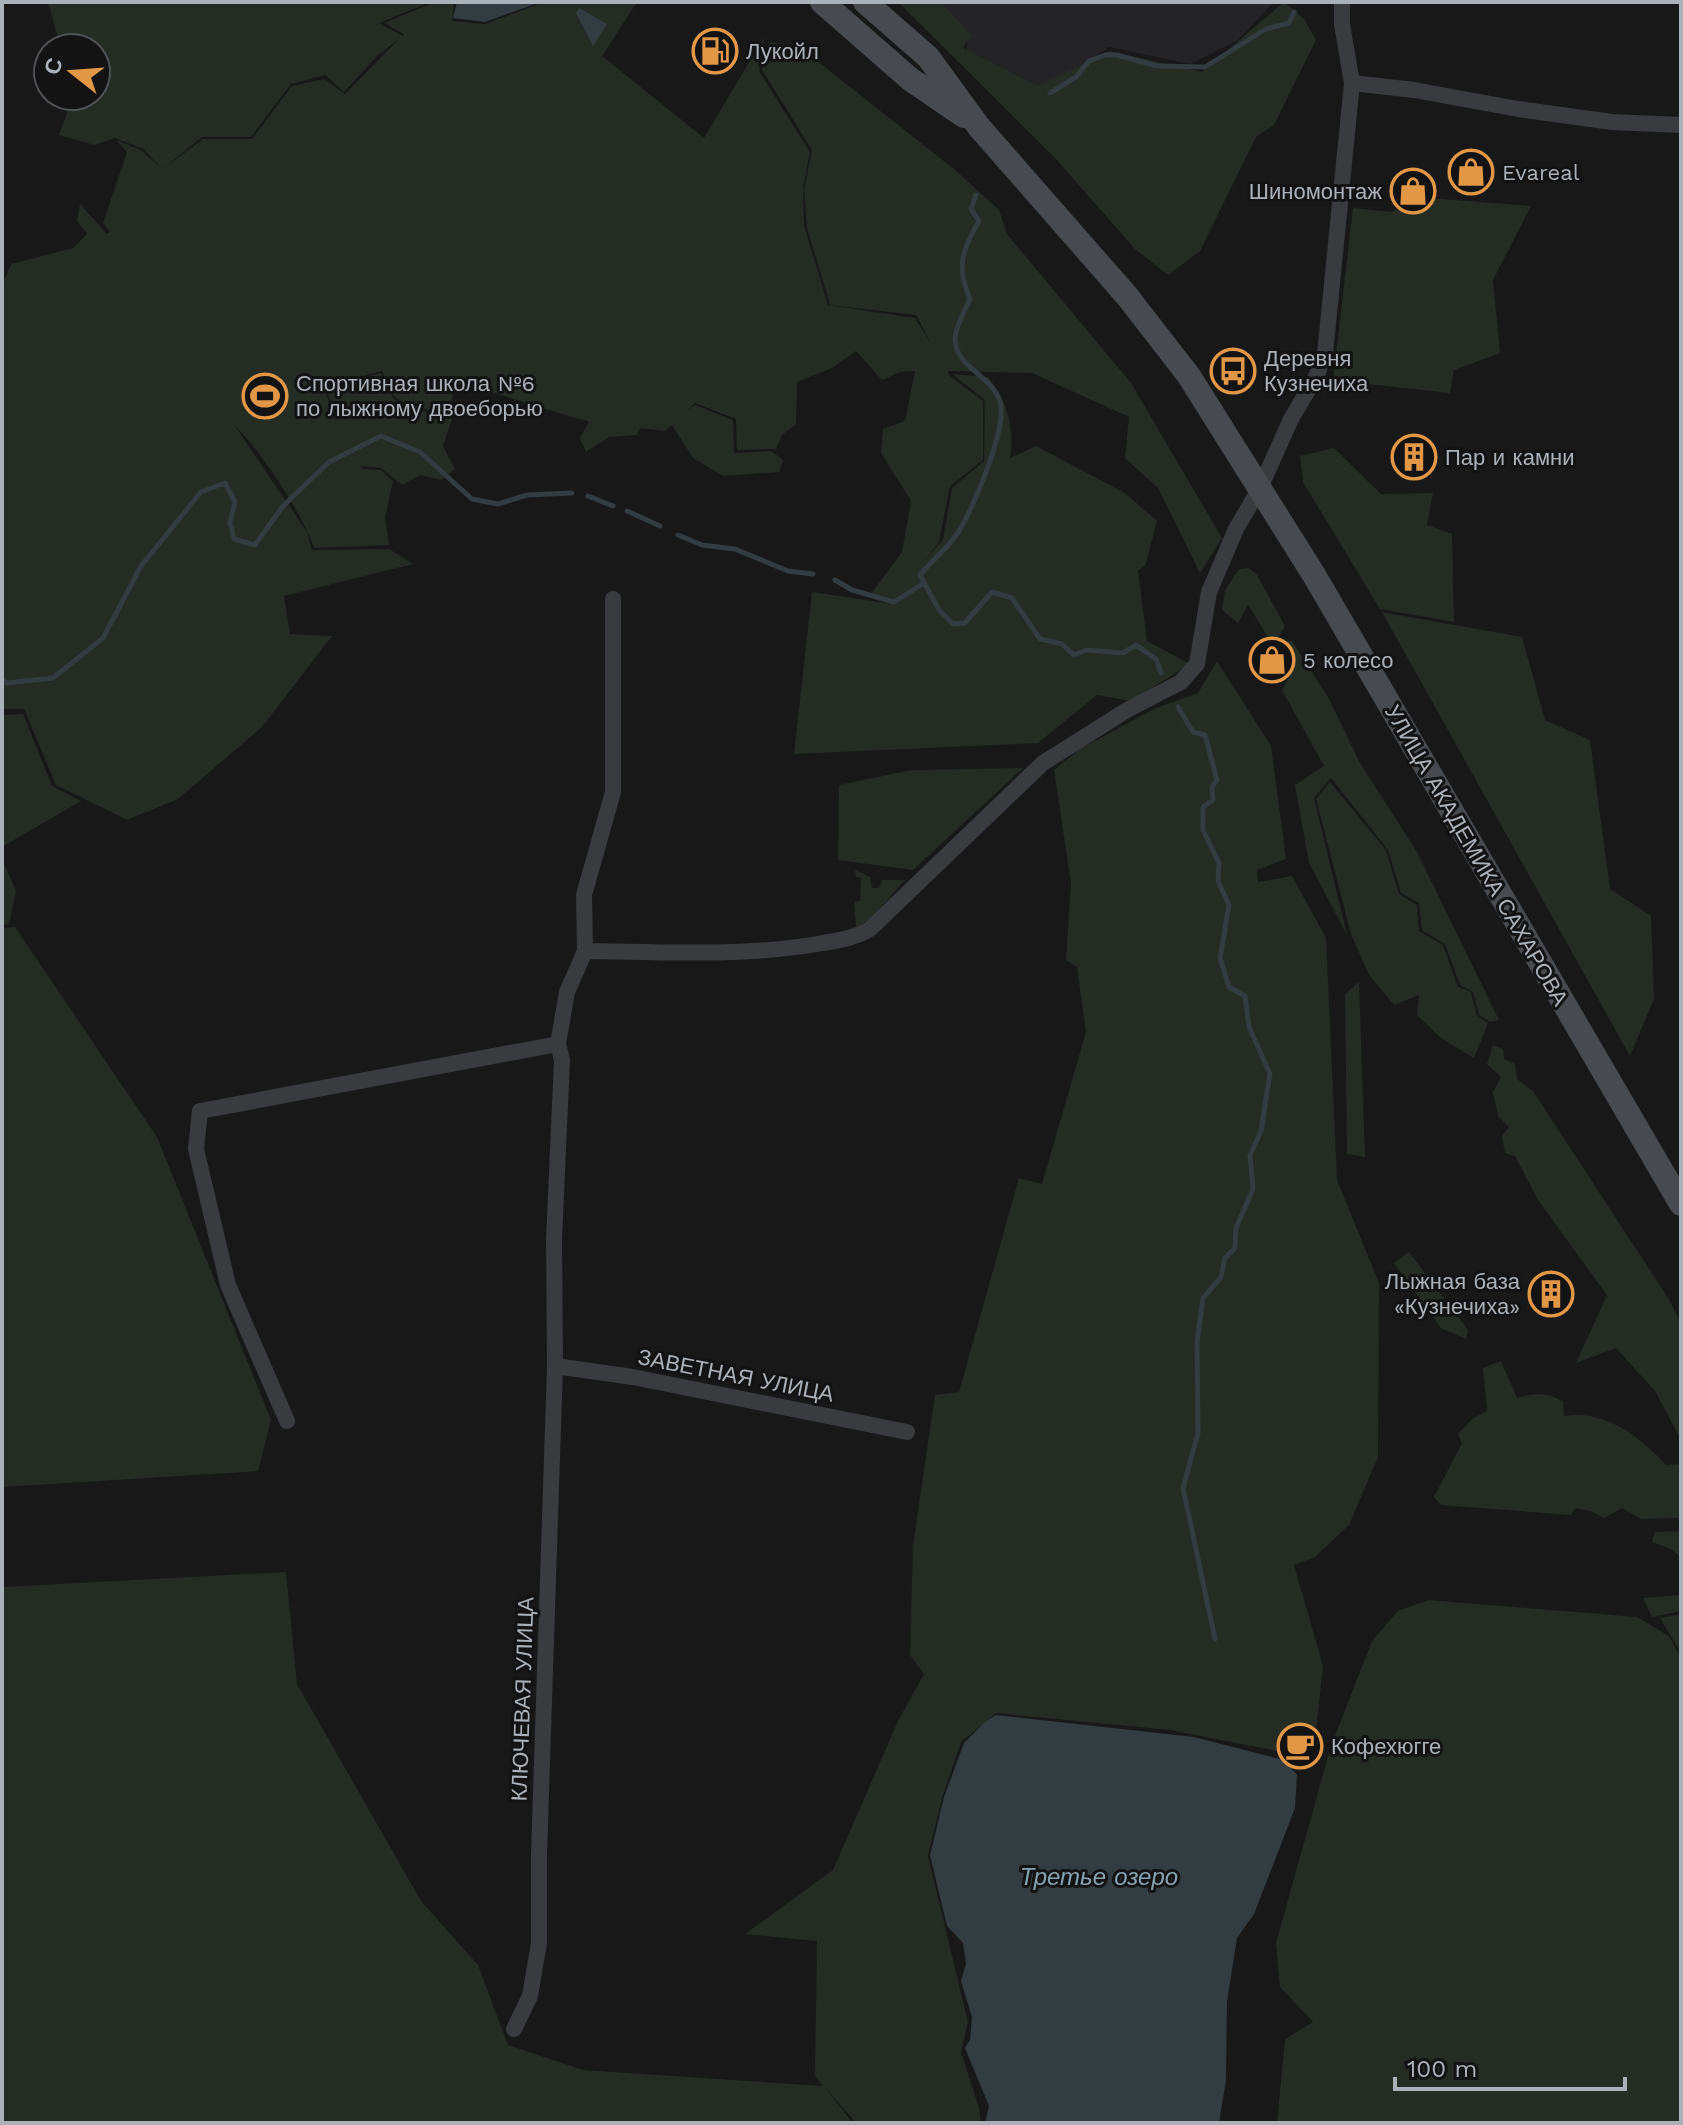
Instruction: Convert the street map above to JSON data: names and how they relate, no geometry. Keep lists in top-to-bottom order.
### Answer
{
  "streets": {
    "main road": ["УЛИЦА АКАДЕМИКА САХАРОВА"],
    "street": ["ЗАВЕТНАЯ УЛИЦА", "КЛЮЧЕВАЯ УЛИЦА"]
  },
  "crossings": [
    ["ЗАВЕТНАЯ УЛИЦА", "КЛЮЧЕВАЯ УЛИЦА"]
  ],
  "water": ["Третье озеро"],
  "places": {
    "fuel station": ["Лукойл"],
    "shop": ["Evareal", "Шиномонтаж", "5 колесо"],
    "bus stop": ["Деревня Кузнечиха"],
    "sports": ["Спортивная школа №6 по лыжному двоеборью"],
    "building": ["Пар и камни", "Лыжная база «Кузнечиха»"],
    "cafe": ["Кофехюгге"]
  },
  "scale_bar": "100 m",
  "north": "left"
}
